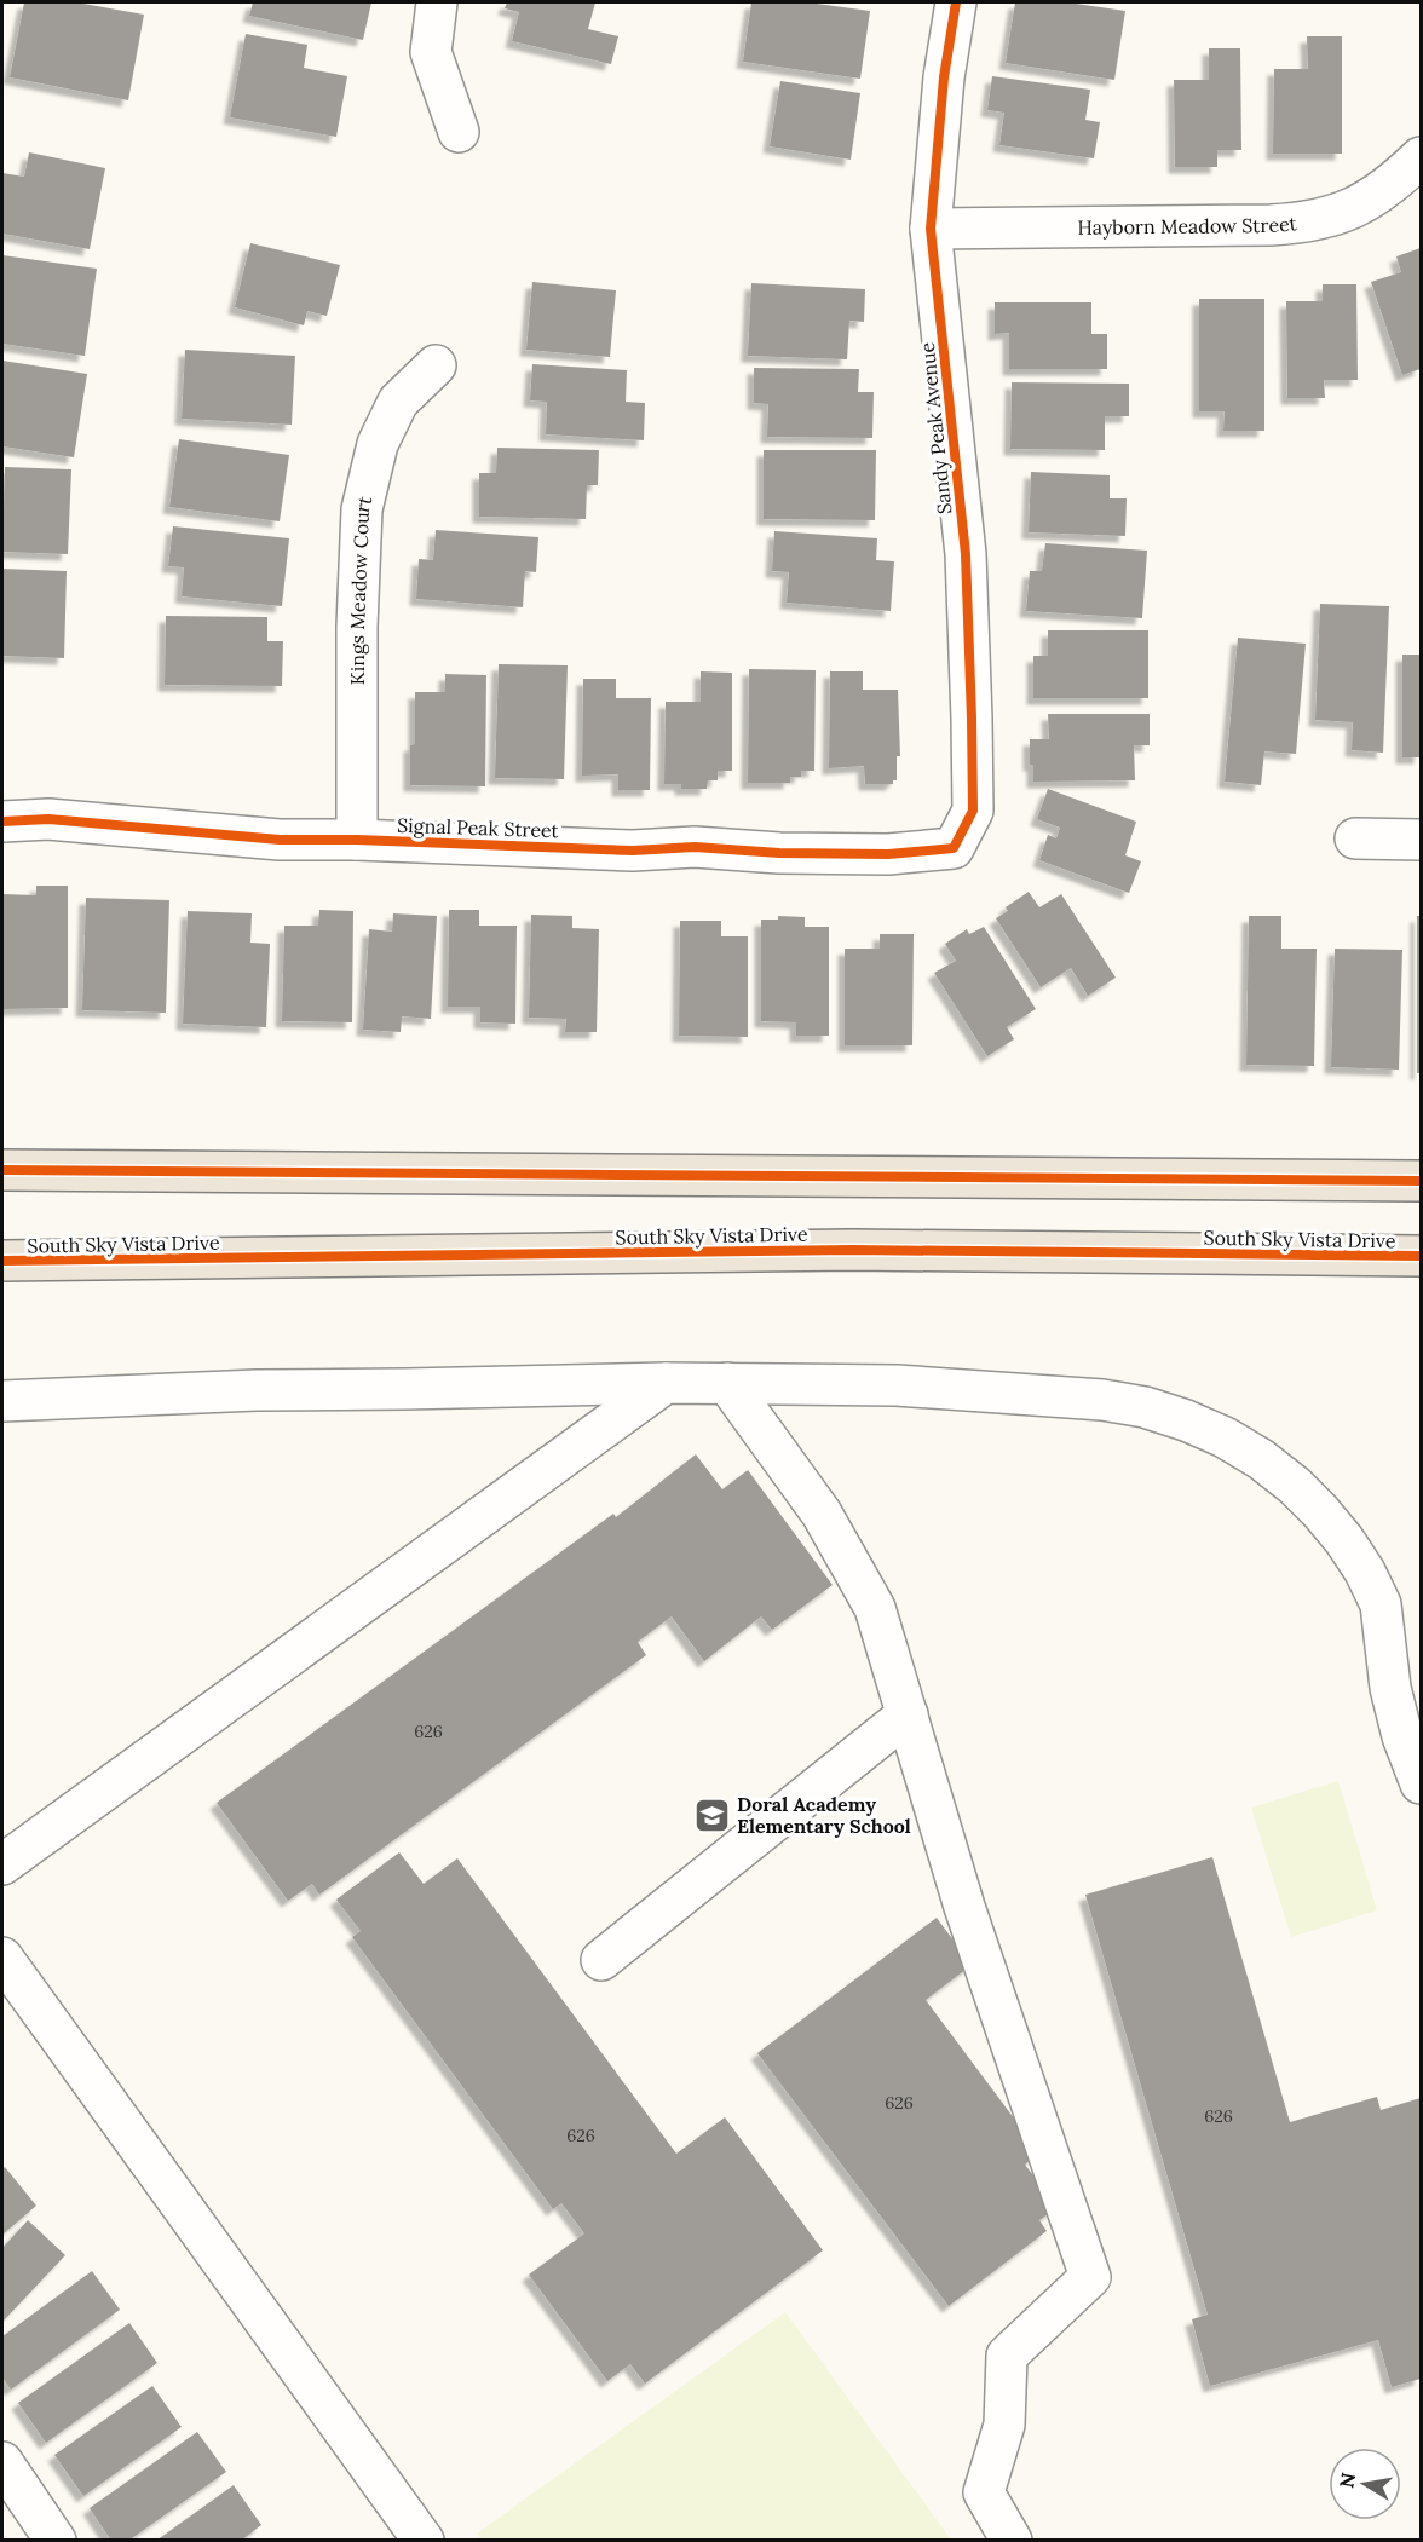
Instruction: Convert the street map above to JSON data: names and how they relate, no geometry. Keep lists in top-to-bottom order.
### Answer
{
  "streets": {
    "main road": ["South Sky Vista Drive"],
    "street": [
      "Hayborn Meadow Street",
      "Sandy Peak Avenue",
      "Kings Meadow Court",
      "Signal Peak Street"
    ]
  },
  "crossings": [
    ["Hayborn Meadow Street", "Sandy Peak Avenue"],
    ["Sandy Peak Avenue", "Signal Peak Street"],
    ["Kings Meadow Court", "Signal Peak Street"]
  ],
  "places": {
    "school or university": ["Doral Academy Elementary School"]
  },
  "house_numbers": [
    "626",
    "626",
    "626",
    "626"
  ],
  "north": "left"
}
